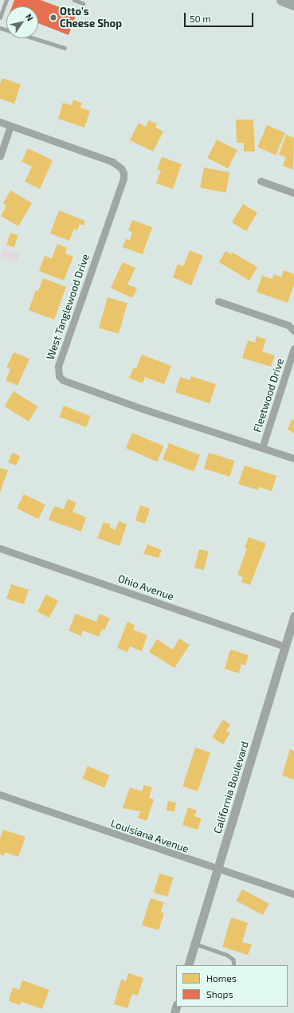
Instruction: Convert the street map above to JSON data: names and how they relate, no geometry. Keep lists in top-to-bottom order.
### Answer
{
  "streets": {
    "street": [
      "West Tanglewood Drive",
      "Fleetwood Drive",
      "Ohio Avenue",
      "California Boulevard",
      "Louisiana Avenue"
    ]
  },
  "crossings": [
    ["West Tanglewood Drive", "Fleetwood Drive"],
    ["Ohio Avenue", "California Boulevard"],
    ["California Boulevard", "Louisiana Avenue"]
  ],
  "places": ["Otto's Cheese Shop"],
  "legend": ["Homes", "Shops"],
  "scale_bar": "50 m",
  "north": "top right"
}
